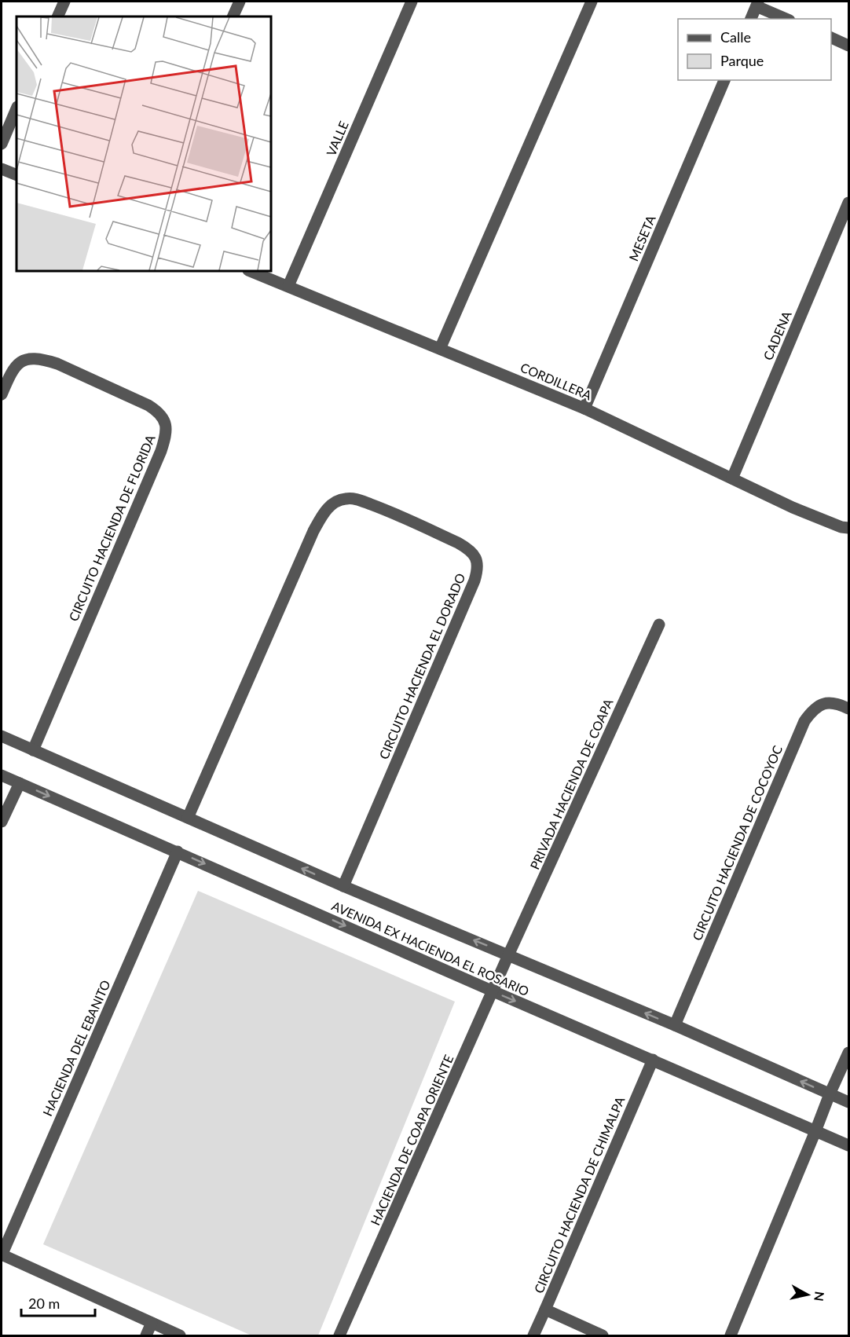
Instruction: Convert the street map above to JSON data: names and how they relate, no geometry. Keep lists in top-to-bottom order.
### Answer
{
  "streets": {
    "street": [
      "VALLE",
      "MESETA",
      "CADENA",
      "CORDILLERA",
      "CIRCUITO HACIENDA DE FLORIDA",
      "CIRCUITO HACIENDA EL DORADO",
      "PRIVADA HACIENDA DE COAPA",
      "CIRCUITO HACIENDA DE COCOYOC",
      "AVENIDA EX HACIENDA EL ROSARIO",
      "HACIENDA DEL EBANITO",
      "HACIENDA DE COAPA ORIENTE",
      "CIRCUITO HACIENDA DE CHIMALPA"
    ]
  },
  "crossings": [
    ["VALLE", "CORDILLERA"],
    ["MESETA", "CORDILLERA"],
    ["CADENA", "CORDILLERA"],
    ["CIRCUITO HACIENDA DE FLORIDA", "AVENIDA EX HACIENDA EL ROSARIO"],
    ["CIRCUITO HACIENDA EL DORADO", "AVENIDA EX HACIENDA EL ROSARIO"],
    ["PRIVADA HACIENDA DE COAPA", "AVENIDA EX HACIENDA EL ROSARIO"],
    ["PRIVADA HACIENDA DE COAPA", "HACIENDA DE COAPA ORIENTE"],
    ["CIRCUITO HACIENDA DE COCOYOC", "AVENIDA EX HACIENDA EL ROSARIO"],
    ["AVENIDA EX HACIENDA EL ROSARIO", "HACIENDA DEL EBANITO"],
    ["AVENIDA EX HACIENDA EL ROSARIO", "HACIENDA DE COAPA ORIENTE"],
    ["AVENIDA EX HACIENDA EL ROSARIO", "CIRCUITO HACIENDA DE CHIMALPA"]
  ],
  "legend": ["Calle", "Parque"],
  "scale_bar": "20 m",
  "north": "right"
}
